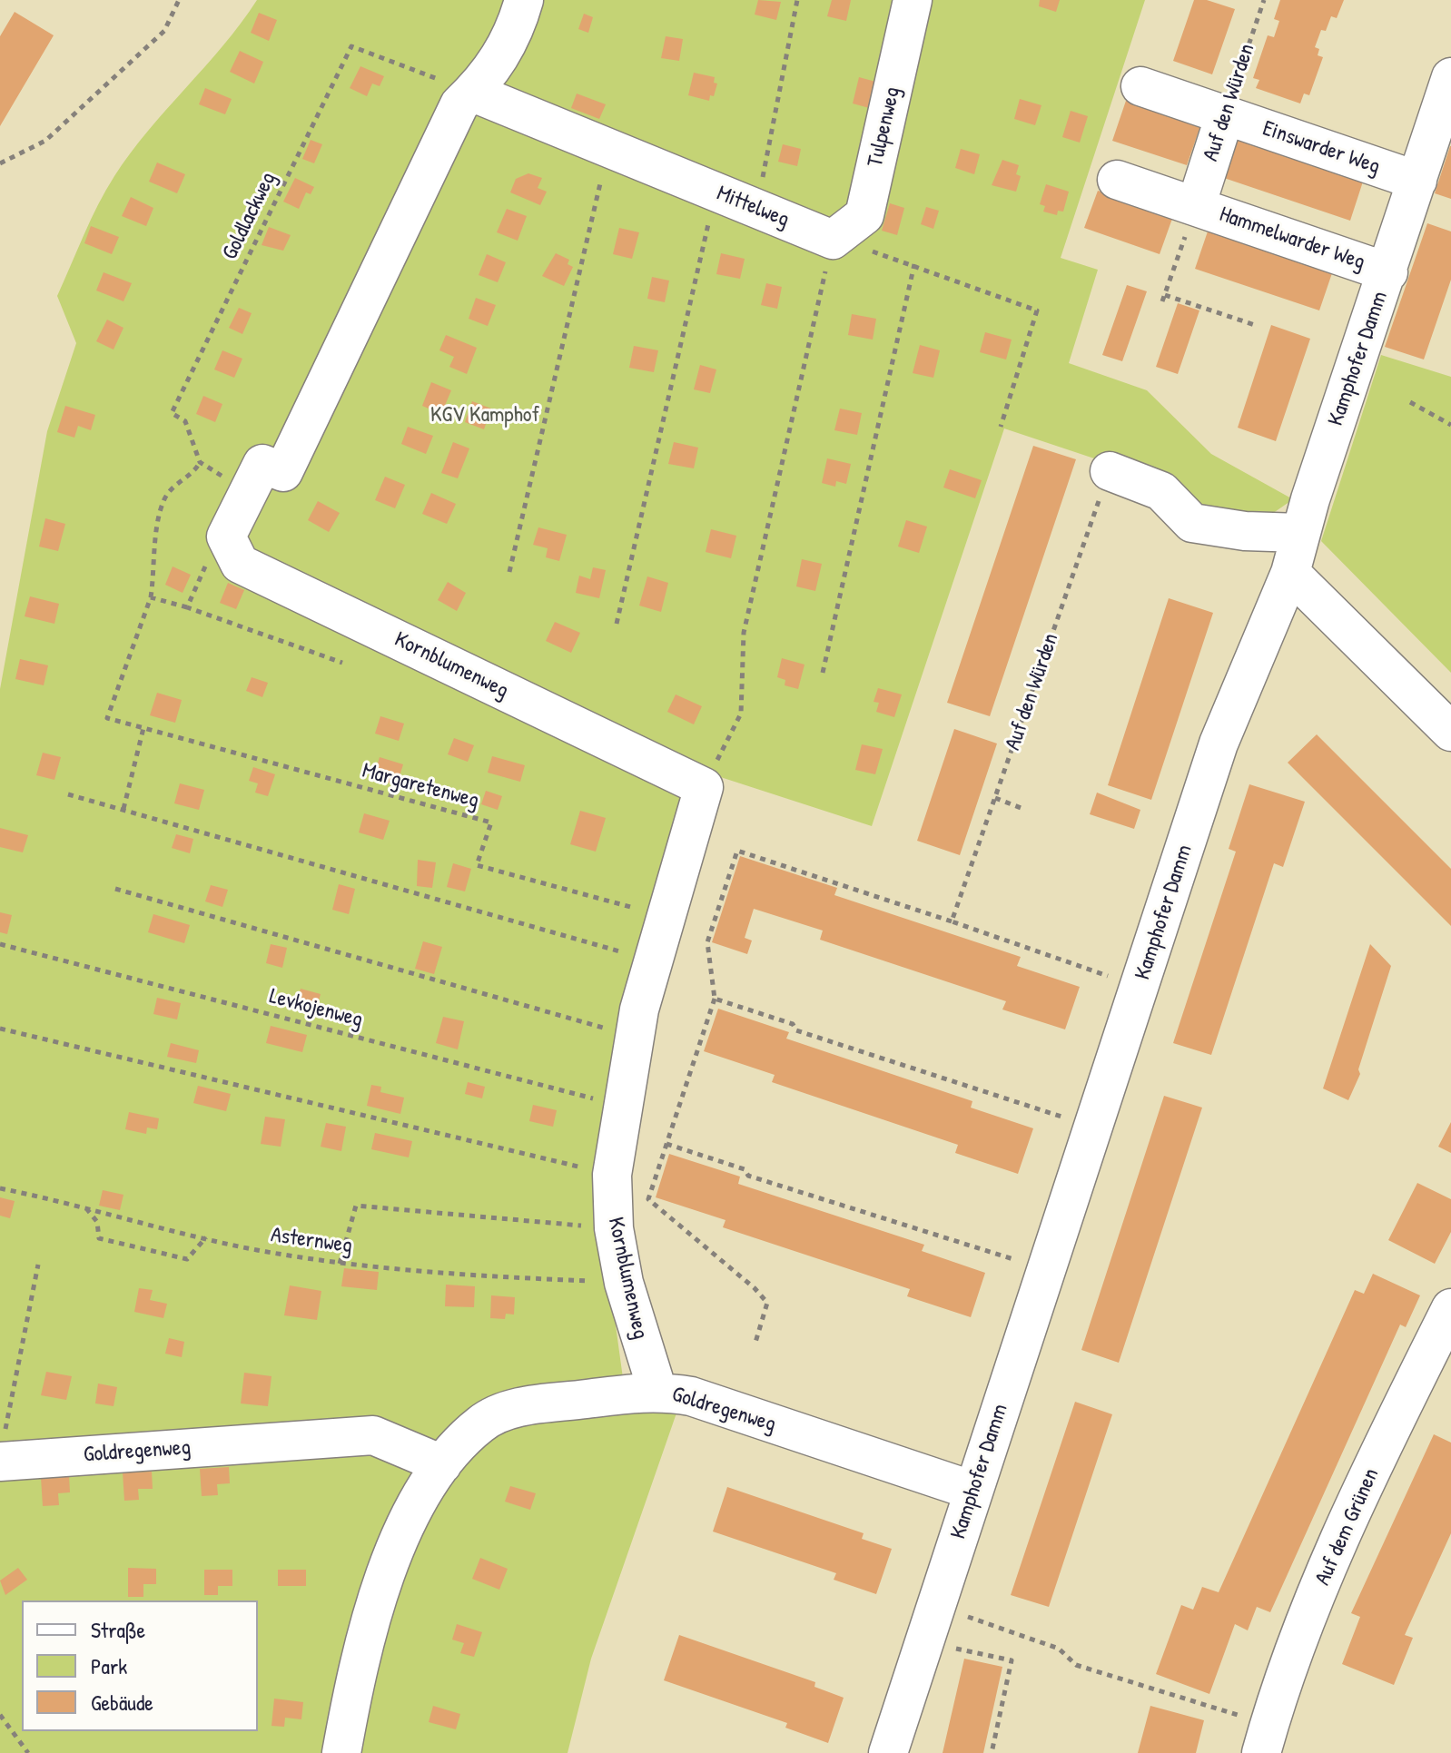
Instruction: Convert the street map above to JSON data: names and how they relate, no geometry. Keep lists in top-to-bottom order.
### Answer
{
  "streets": {
    "street": [
      "Auf den Würden",
      "Tulpenweg",
      "Einswarder Weg",
      "Mittelweg",
      "Hammelwarder Weg",
      "Kamphofer Damm",
      "Kornblumenweg",
      "Goldregenweg",
      "Auf dem Grünen"
    ],
    "path": [
      "Goldlackweg",
      "Margaretenweg",
      "Levkojenweg",
      "Asternweg"
    ]
  },
  "crossings": [
    ["Auf den Würden", "Einswarder Weg"],
    ["Auf den Würden", "Hammelwarder Weg"],
    ["Tulpenweg", "Mittelweg"],
    ["Einswarder Weg", "Kamphofer Damm"],
    ["Mittelweg", "Goldlackweg"],
    ["Hammelwarder Weg", "Kamphofer Damm"],
    ["Kamphofer Damm", "Goldregenweg"],
    ["Kornblumenweg", "Margaretenweg"],
    ["Kornblumenweg", "Levkojenweg"],
    ["Kornblumenweg", "Asternweg"],
    ["Kornblumenweg", "Goldregenweg"]
  ],
  "parks": ["KGV Kamphof"],
  "legend": ["Straße", "Park", "Gebäude"]
}
